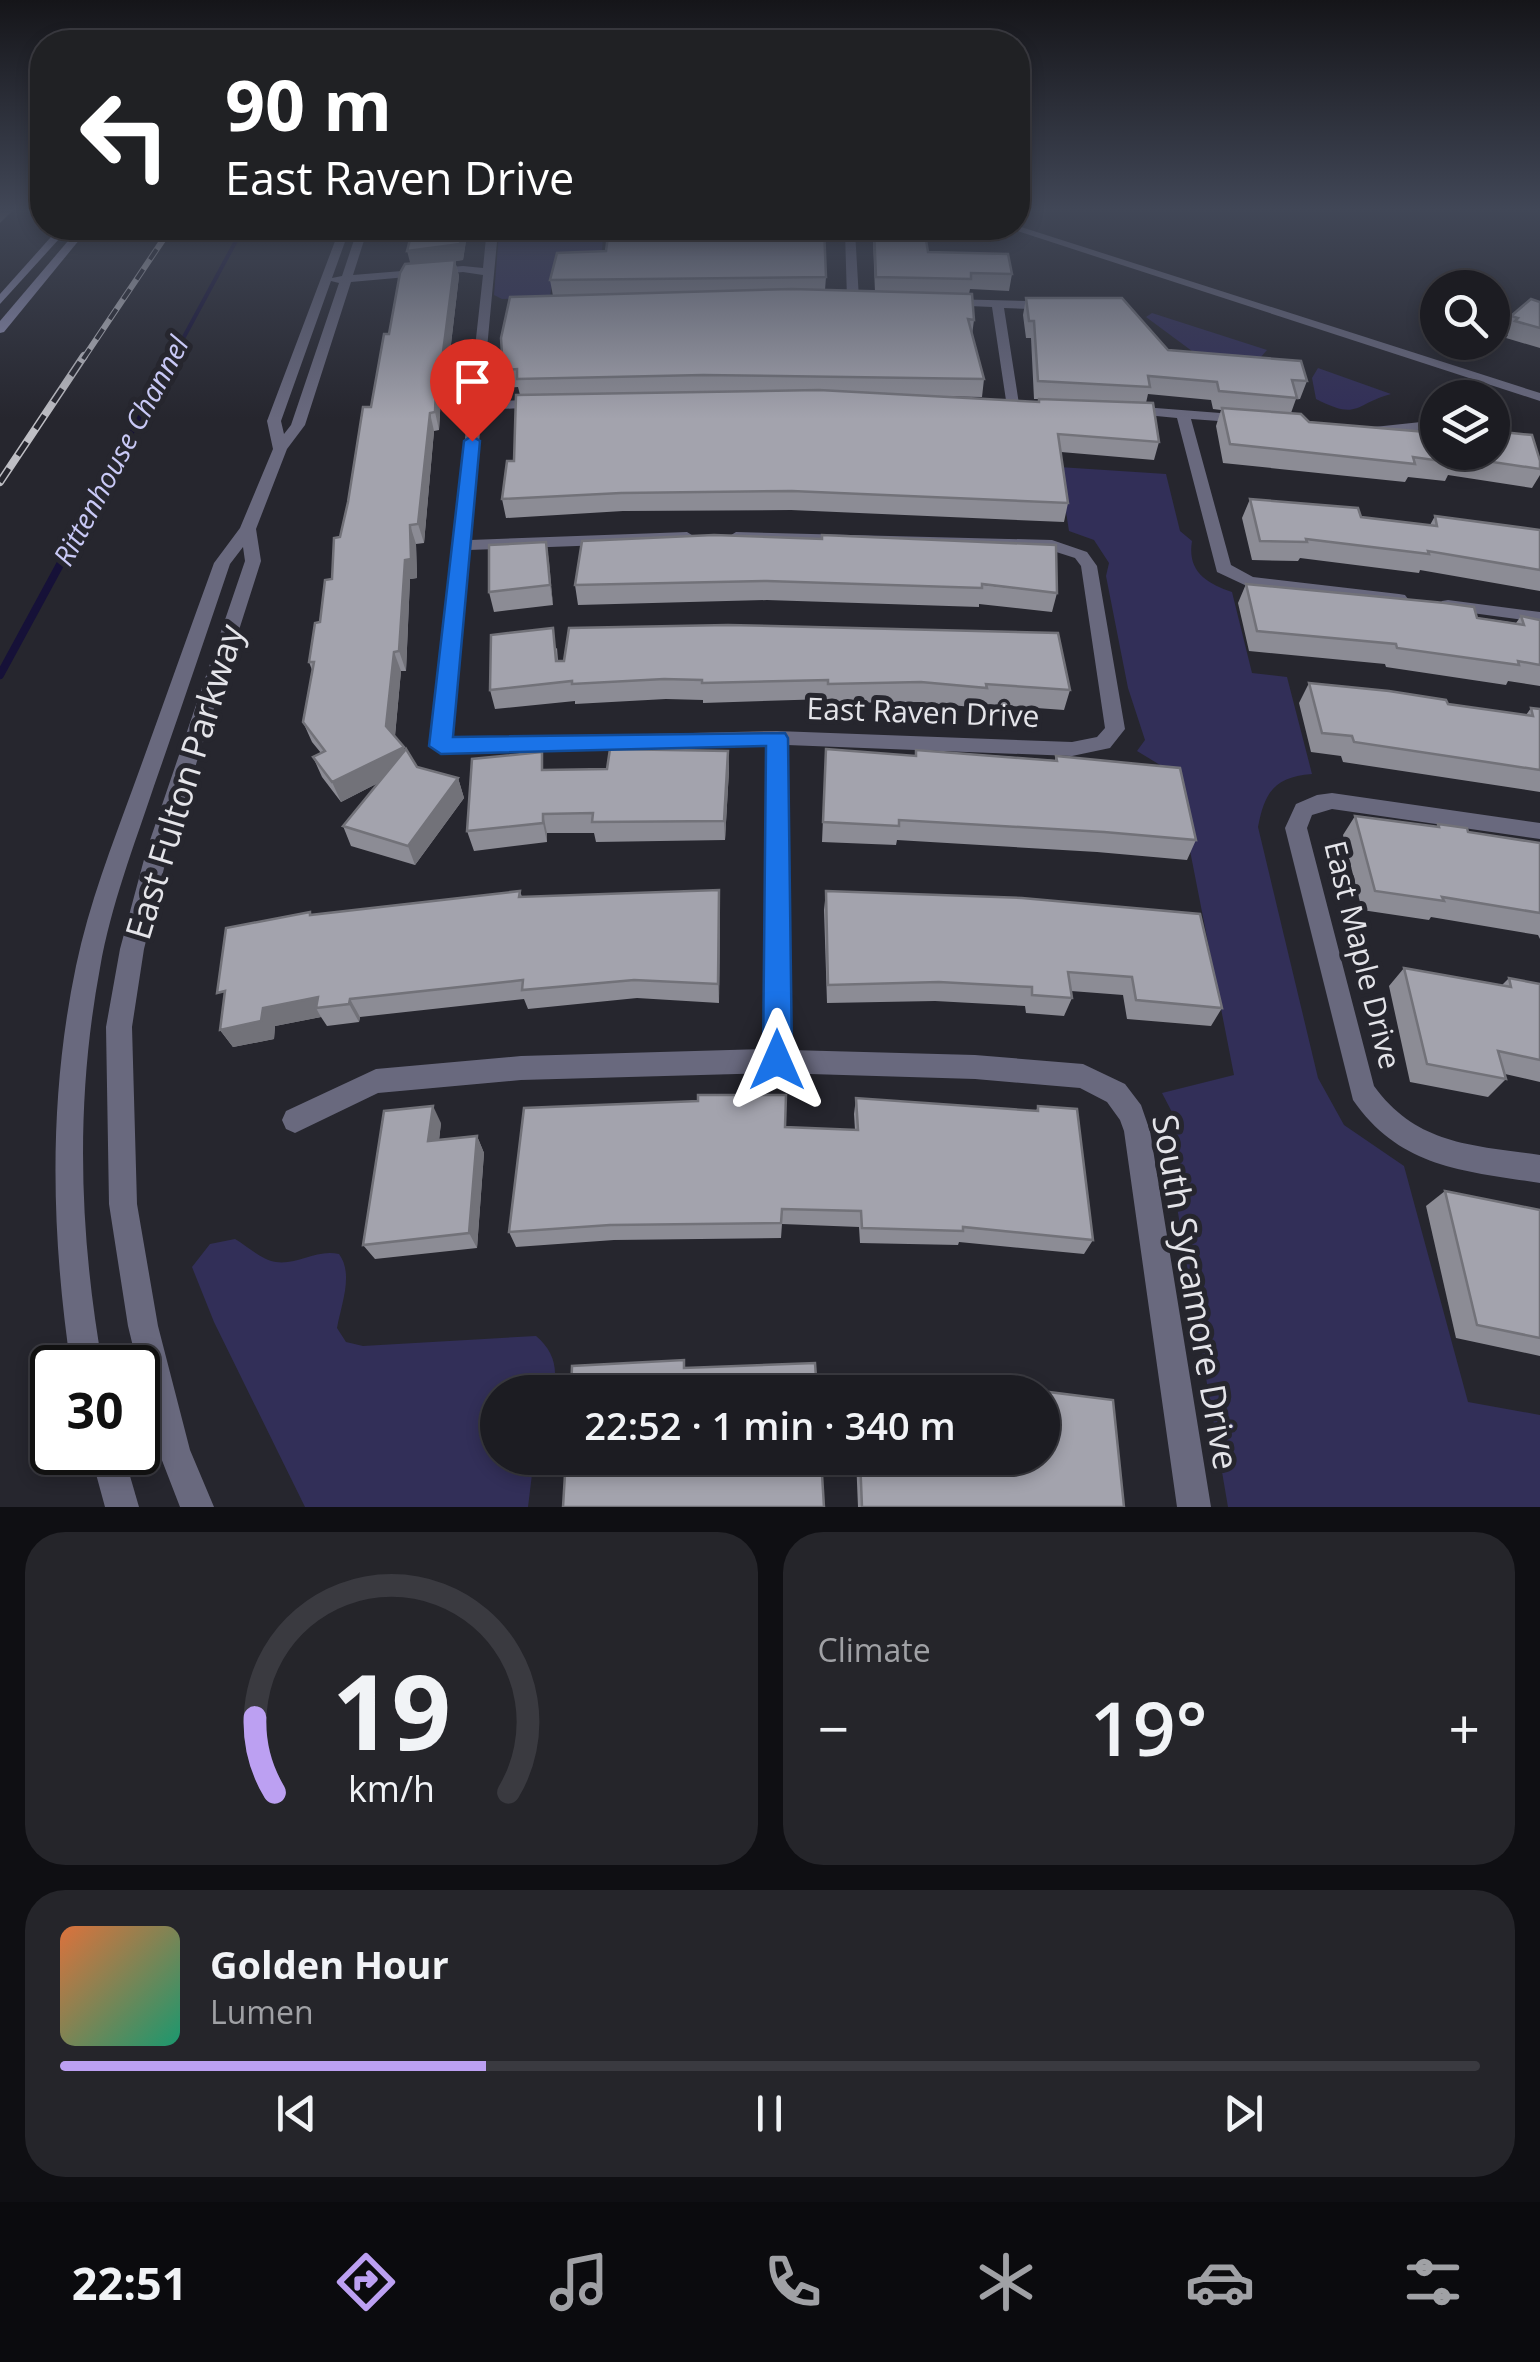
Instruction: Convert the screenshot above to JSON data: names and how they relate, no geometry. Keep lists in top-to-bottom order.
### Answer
{
  "streets": {
    "street": [
      "East Raven Drive",
      "East Fulton Parkway",
      "East Maple Drive",
      "South Sycamore Drive"
    ]
  },
  "water": ["Rittenhouse Channel"],
  "page": {
    "turn": ["90 m", "East Raven Drive"],
    "limit": "30",
    "trip": "22:52 · 1 min · 340 m",
    "tile": "Climate",
    "heat": ["−", "19°", "+"],
    "song": ["Golden Hour", "Lumen"],
    "tabs": "22:51",
    "gauge": ["19", "km/h"]
  }
}
